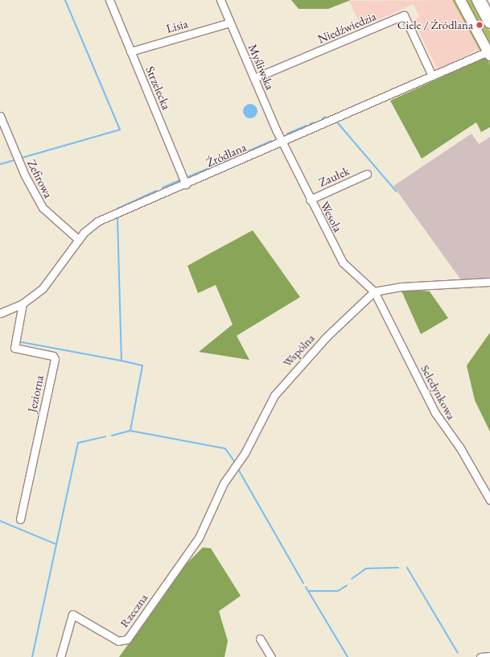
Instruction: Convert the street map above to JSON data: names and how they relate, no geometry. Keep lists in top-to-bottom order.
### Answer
{
  "streets": {
    "street": [
      "Lisia",
      "Niedźwiedzia",
      "Myśliwska",
      "Strzelecka",
      "Źródlana",
      "Zaułek",
      "Zefirowa",
      "Wesoła",
      "Wspólna",
      "Seledynkowa",
      "Jeziorna",
      "Rzeczna"
    ]
  },
  "crossings": [
    ["Lisia", "Myśliwska"],
    ["Lisia", "Strzelecka"],
    ["Niedźwiedzia", "Myśliwska"],
    ["Niedźwiedzia", "Źródlana"],
    ["Myśliwska", "Źródlana"],
    ["Myśliwska", "Wesoła"],
    ["Strzelecka", "Źródlana"],
    ["Źródlana", "Zefirowa"],
    ["Źródlana", "Wesoła"],
    ["Źródlana", "Jeziorna"],
    ["Zaułek", "Wesoła"],
    ["Wesoła", "Wspólna"],
    ["Wesoła", "Seledynkowa"],
    ["Wspólna", "Seledynkowa"],
    ["Wspólna", "Rzeczna"]
  ],
  "places": ["Ciele / Źródlana"]
}
